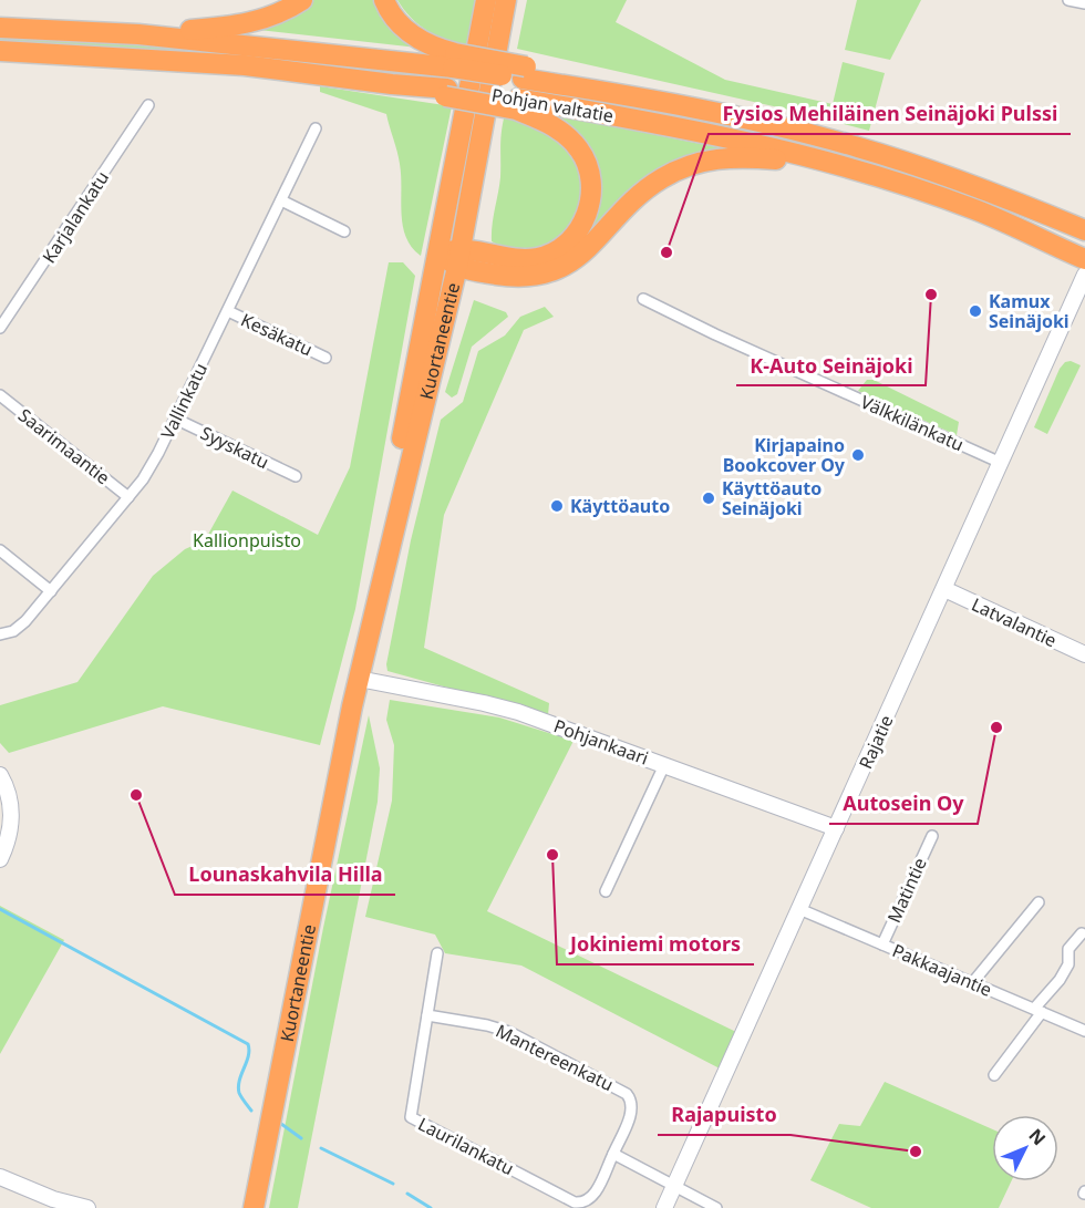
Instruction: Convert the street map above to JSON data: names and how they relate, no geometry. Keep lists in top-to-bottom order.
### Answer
{
  "streets": {
    "highway": ["Pohjan valtatie", "Kuortaneentie"],
    "street": [
      "Karjalankatu",
      "Kesäkatu",
      "Vallinkatu",
      "Välkkilänkatu",
      "Saarimaantie",
      "Syyskatu",
      "Latvalantie",
      "Pohjankaari",
      "Rajatie",
      "Matintie",
      "Pakkaajantie",
      "Mantereenkatu",
      "Laurilankatu"
    ]
  },
  "crossings": [
    ["Kesäkatu", "Vallinkatu"],
    ["Kuortaneentie", "Pohjankaari"],
    ["Vallinkatu", "Saarimaantie"],
    ["Vallinkatu", "Syyskatu"],
    ["Välkkilänkatu", "Rajatie"],
    ["Latvalantie", "Rajatie"],
    ["Pohjankaari", "Rajatie"],
    ["Rajatie", "Pakkaajantie"],
    ["Matintie", "Pakkaajantie"],
    ["Mantereenkatu", "Laurilankatu"]
  ],
  "parks": ["Kallionpuisto"],
  "places": [
    "Fysios Mehiläinen Seinäjoki Pulssi",
    "K-Auto Seinäjoki",
    "Kamux Seinäjoki",
    "Kirjapaino Bookcover Oy",
    "Käyttöauto Seinäjoki",
    "Käyttöauto",
    "Autosein Oy",
    "Lounaskahvila Hilla",
    "Jokiniemi motors",
    "Rajapuisto"
  ],
  "north": "top right"
}
